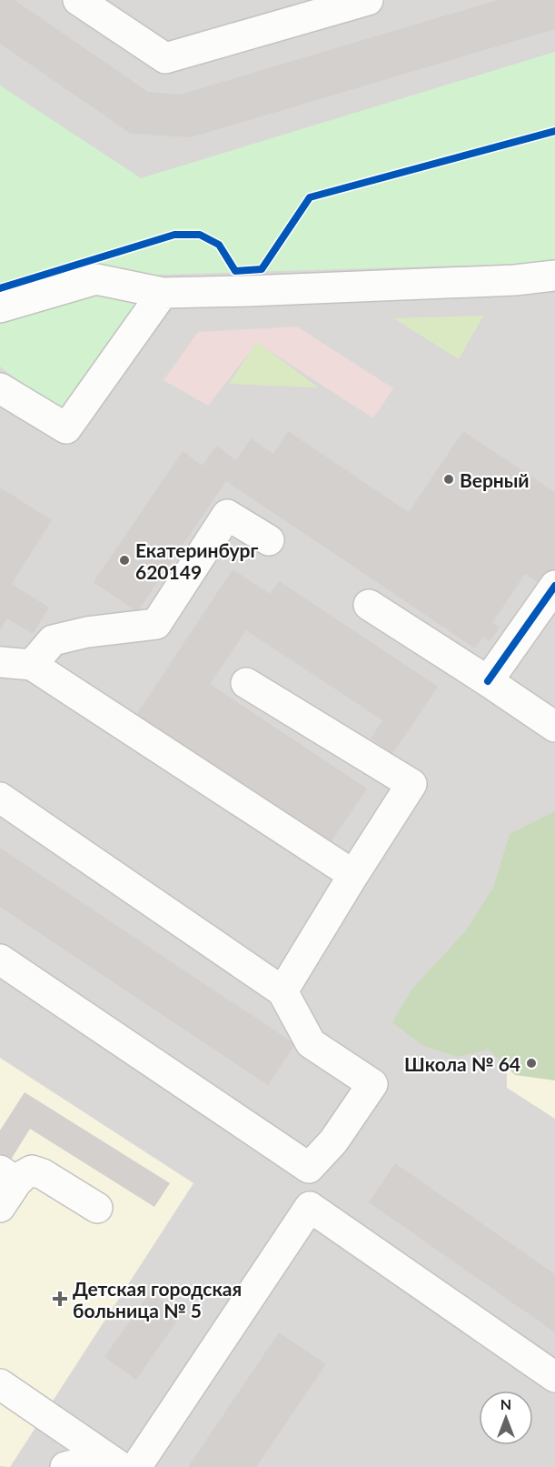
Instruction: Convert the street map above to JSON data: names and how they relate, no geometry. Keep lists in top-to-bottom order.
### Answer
{
  "places": {
    "other": ["Верный", "Екатеринбург 620149", "Школа № 64"],
    "health": ["Детская городская больница № 5"]
  },
  "north": "top"
}
